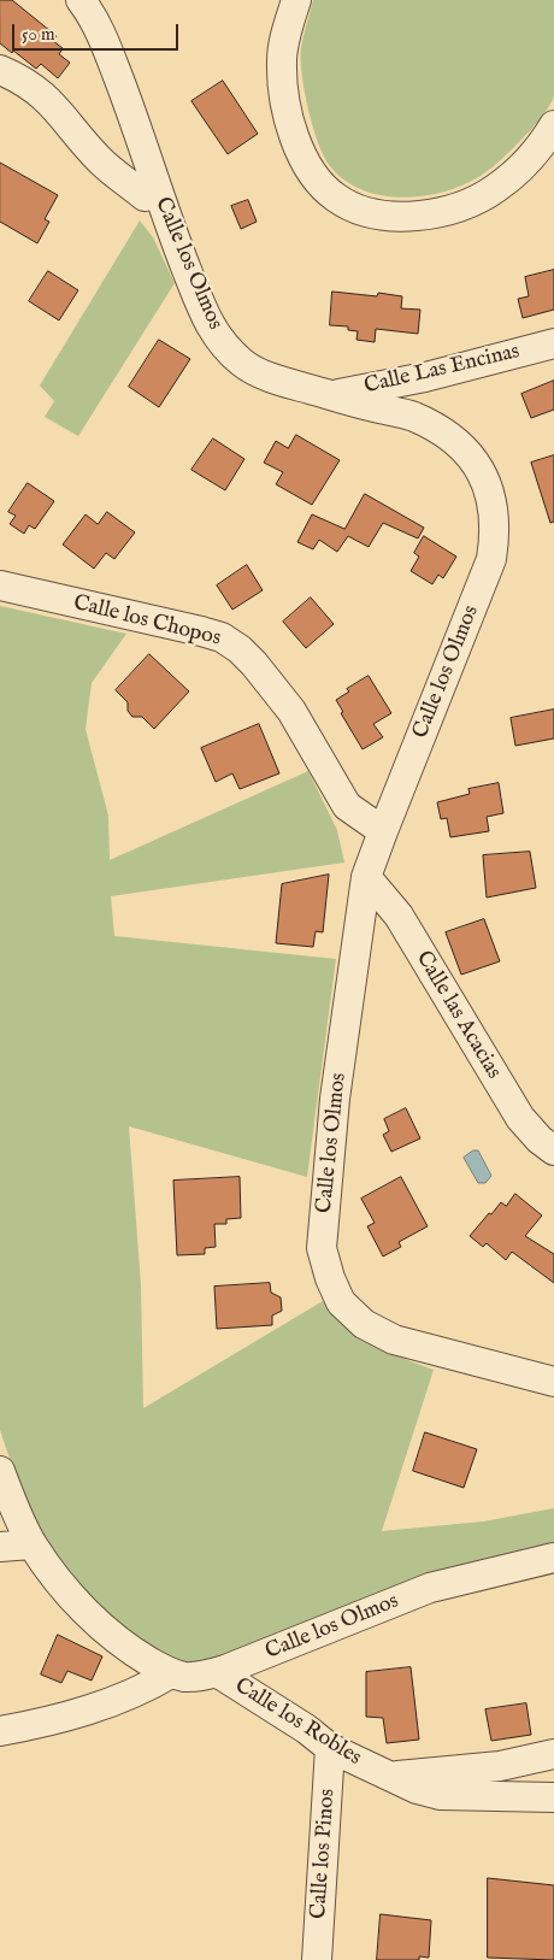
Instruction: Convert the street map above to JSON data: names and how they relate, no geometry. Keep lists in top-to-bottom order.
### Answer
{
  "streets": {
    "street": [
      "Calle los Olmos",
      "Calle Las Encinas",
      "Calle los Chopos",
      "Calle las Acacias",
      "Calle los Robles",
      "Calle los Pinos"
    ]
  },
  "crossings": [
    ["Calle los Olmos", "Calle Las Encinas"],
    ["Calle los Olmos", "Calle los Chopos"],
    ["Calle los Olmos", "Calle las Acacias"],
    ["Calle los Olmos", "Calle los Robles"],
    ["Calle los Robles", "Calle los Pinos"]
  ],
  "scale_bar": "50 m"
}
